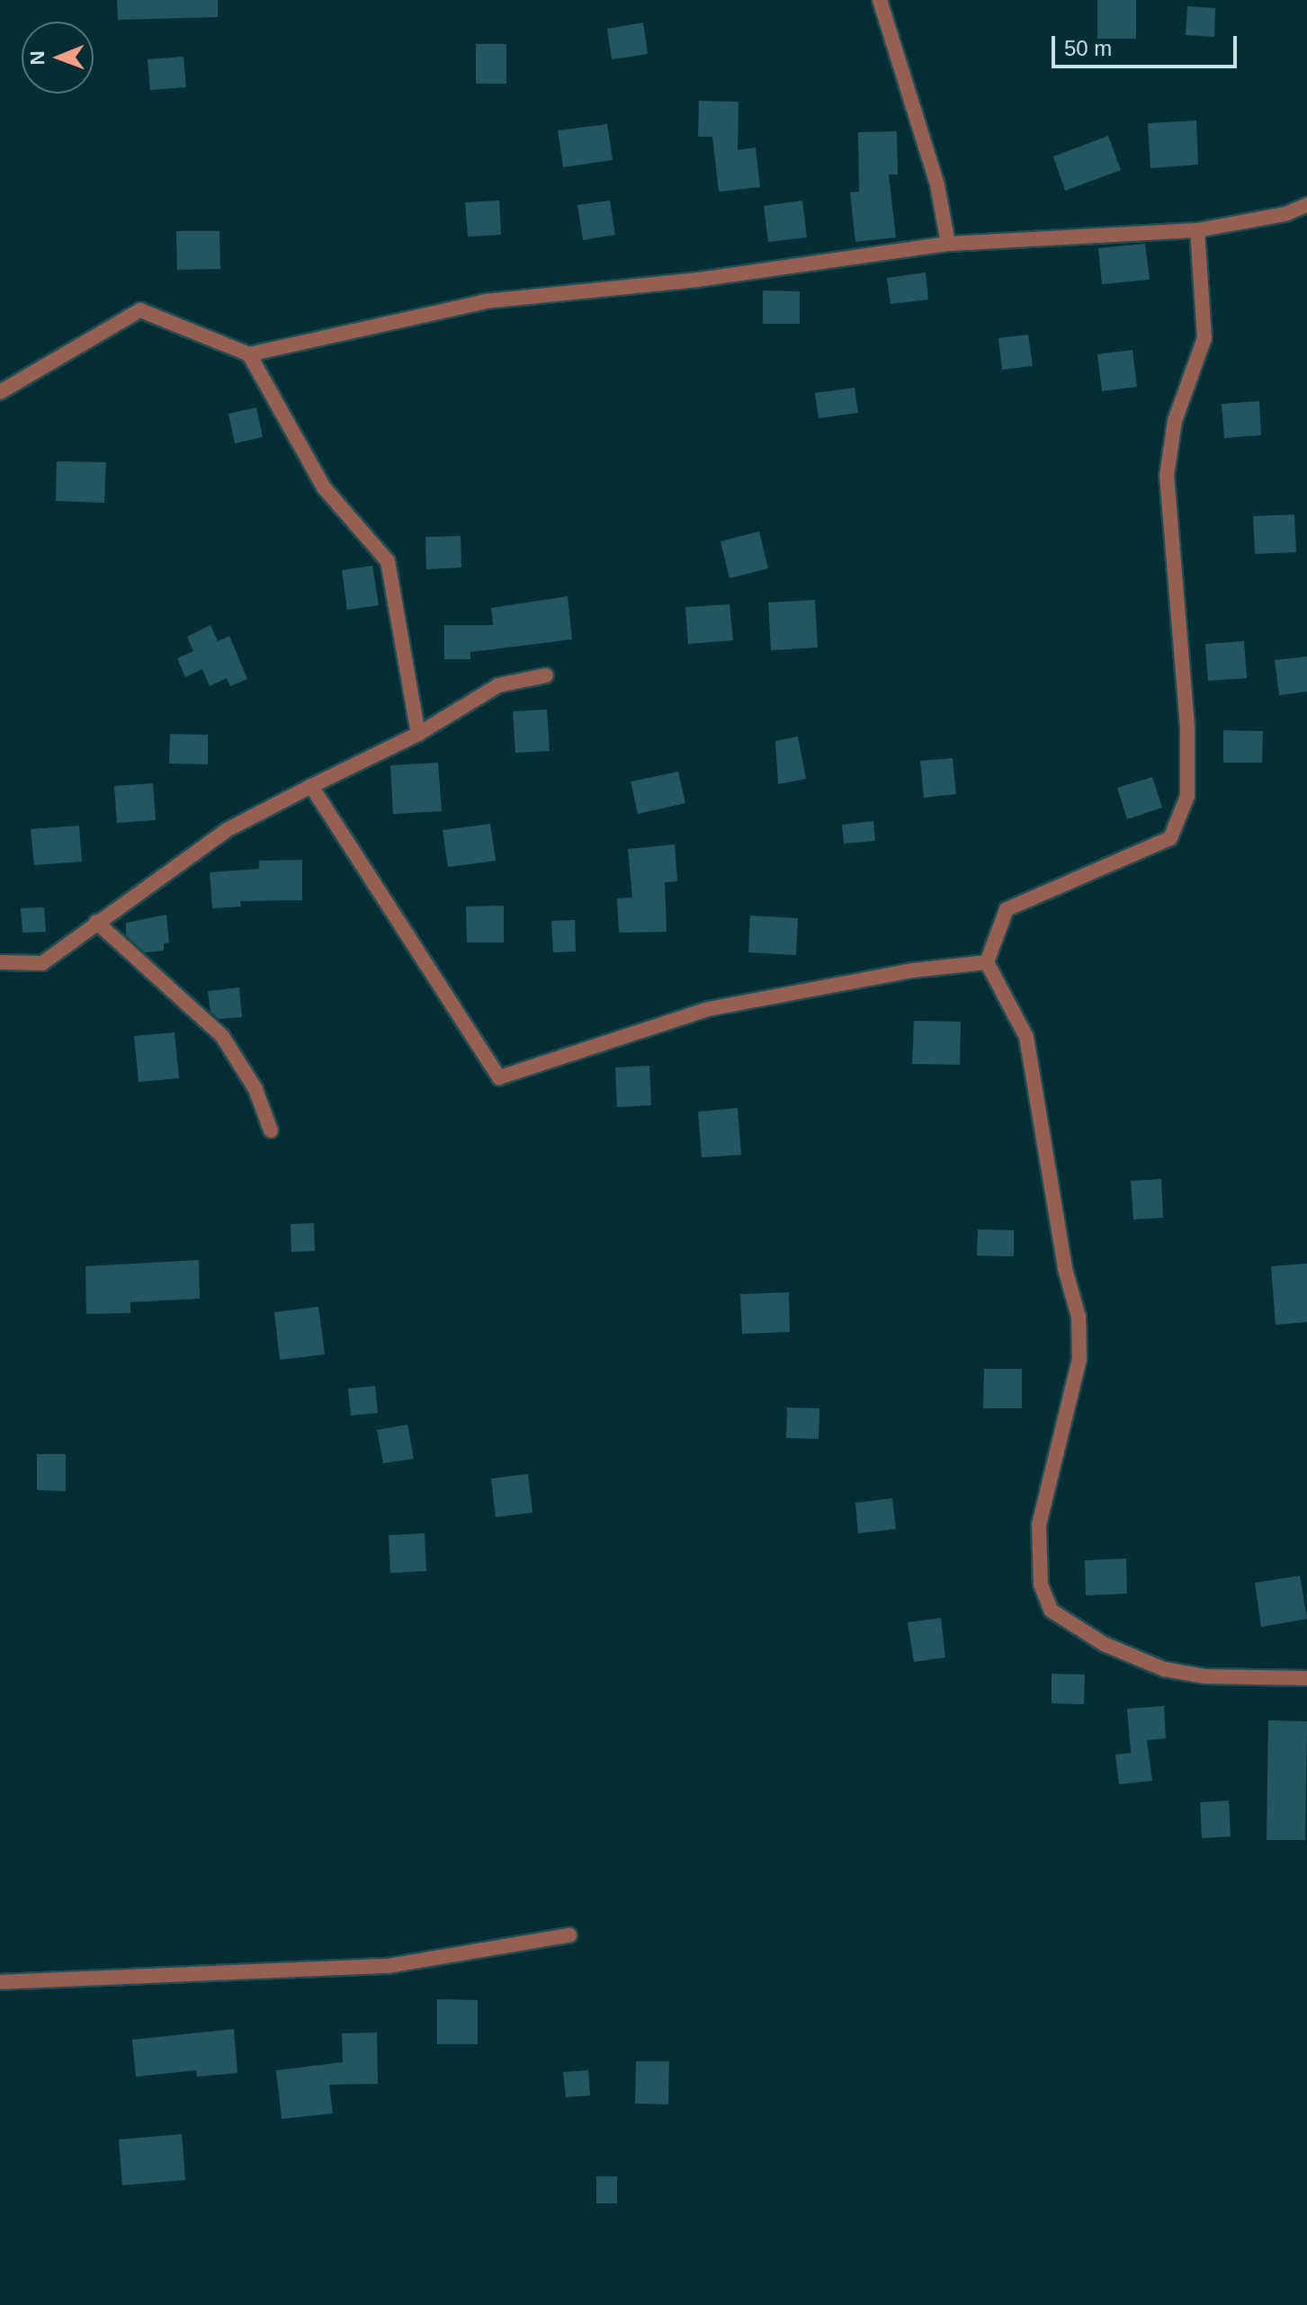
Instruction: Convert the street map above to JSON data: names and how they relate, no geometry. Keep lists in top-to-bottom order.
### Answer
{
  "scale_bar": "50 m",
  "north": "left"
}
